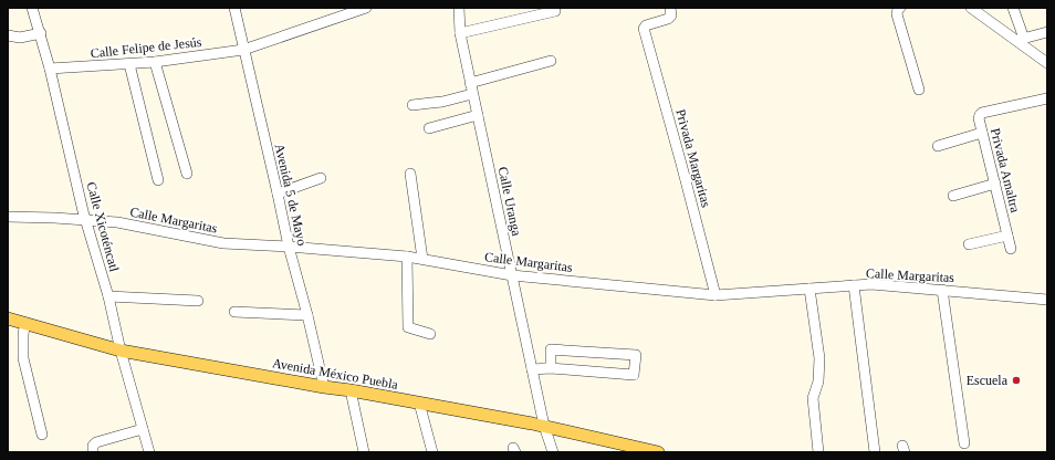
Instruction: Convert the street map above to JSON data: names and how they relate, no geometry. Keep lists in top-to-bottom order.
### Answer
{
  "streets": {
    "main road": ["Avenida México Puebla"],
    "street": [
      "Calle Felipe de Jesús",
      "Privada Margaritas",
      "Privada Amaltra",
      "Avenida 5 de Mayo",
      "Calle Uranga",
      "Calle Margaritas",
      "Calle Xicoténcatl"
    ]
  },
  "crossings": [
    ["Calle Felipe de Jesús", "Avenida 5 de Mayo"],
    ["Calle Felipe de Jesús", "Calle Xicoténcatl"],
    ["Privada Margaritas", "Calle Margaritas"],
    ["Avenida 5 de Mayo", "Calle Margaritas"],
    ["Avenida 5 de Mayo", "Avenida México Puebla"],
    ["Calle Uranga", "Calle Margaritas"],
    ["Calle Uranga", "Avenida México Puebla"],
    ["Calle Margaritas", "Calle Xicoténcatl"],
    ["Calle Xicoténcatl", "Avenida México Puebla"]
  ],
  "places": ["Escuela"]
}
